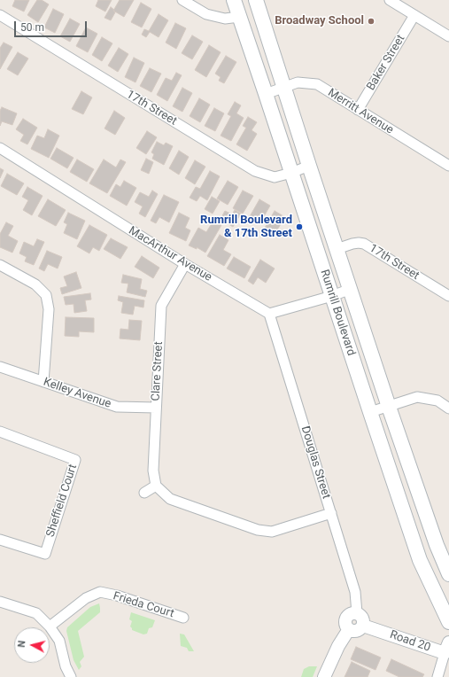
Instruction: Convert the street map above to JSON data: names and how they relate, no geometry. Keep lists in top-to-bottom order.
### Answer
{
  "streets": {
    "main road": ["Rumrill Boulevard"],
    "street": [
      "Baker Street",
      "17th Street",
      "Merritt Avenue",
      "MacArthur Avenue",
      "Clare Street",
      "Kelley Avenue",
      "Douglas Street",
      "Sheffield Court",
      "Frieda Court",
      "Road 20"
    ]
  },
  "crossings": [
    ["Baker Street", "Merritt Avenue"],
    ["17th Street", "Rumrill Boulevard"],
    ["Merritt Avenue", "Rumrill Boulevard"],
    ["MacArthur Avenue", "Clare Street"],
    ["MacArthur Avenue", "Douglas Street"],
    ["Clare Street", "Kelley Avenue"],
    ["Douglas Street", "Road 20"]
  ],
  "places": ["Broadway School", "Rumrill Boulevard & 17th Street"],
  "scale_bar": "50 m",
  "north": "left"
}
